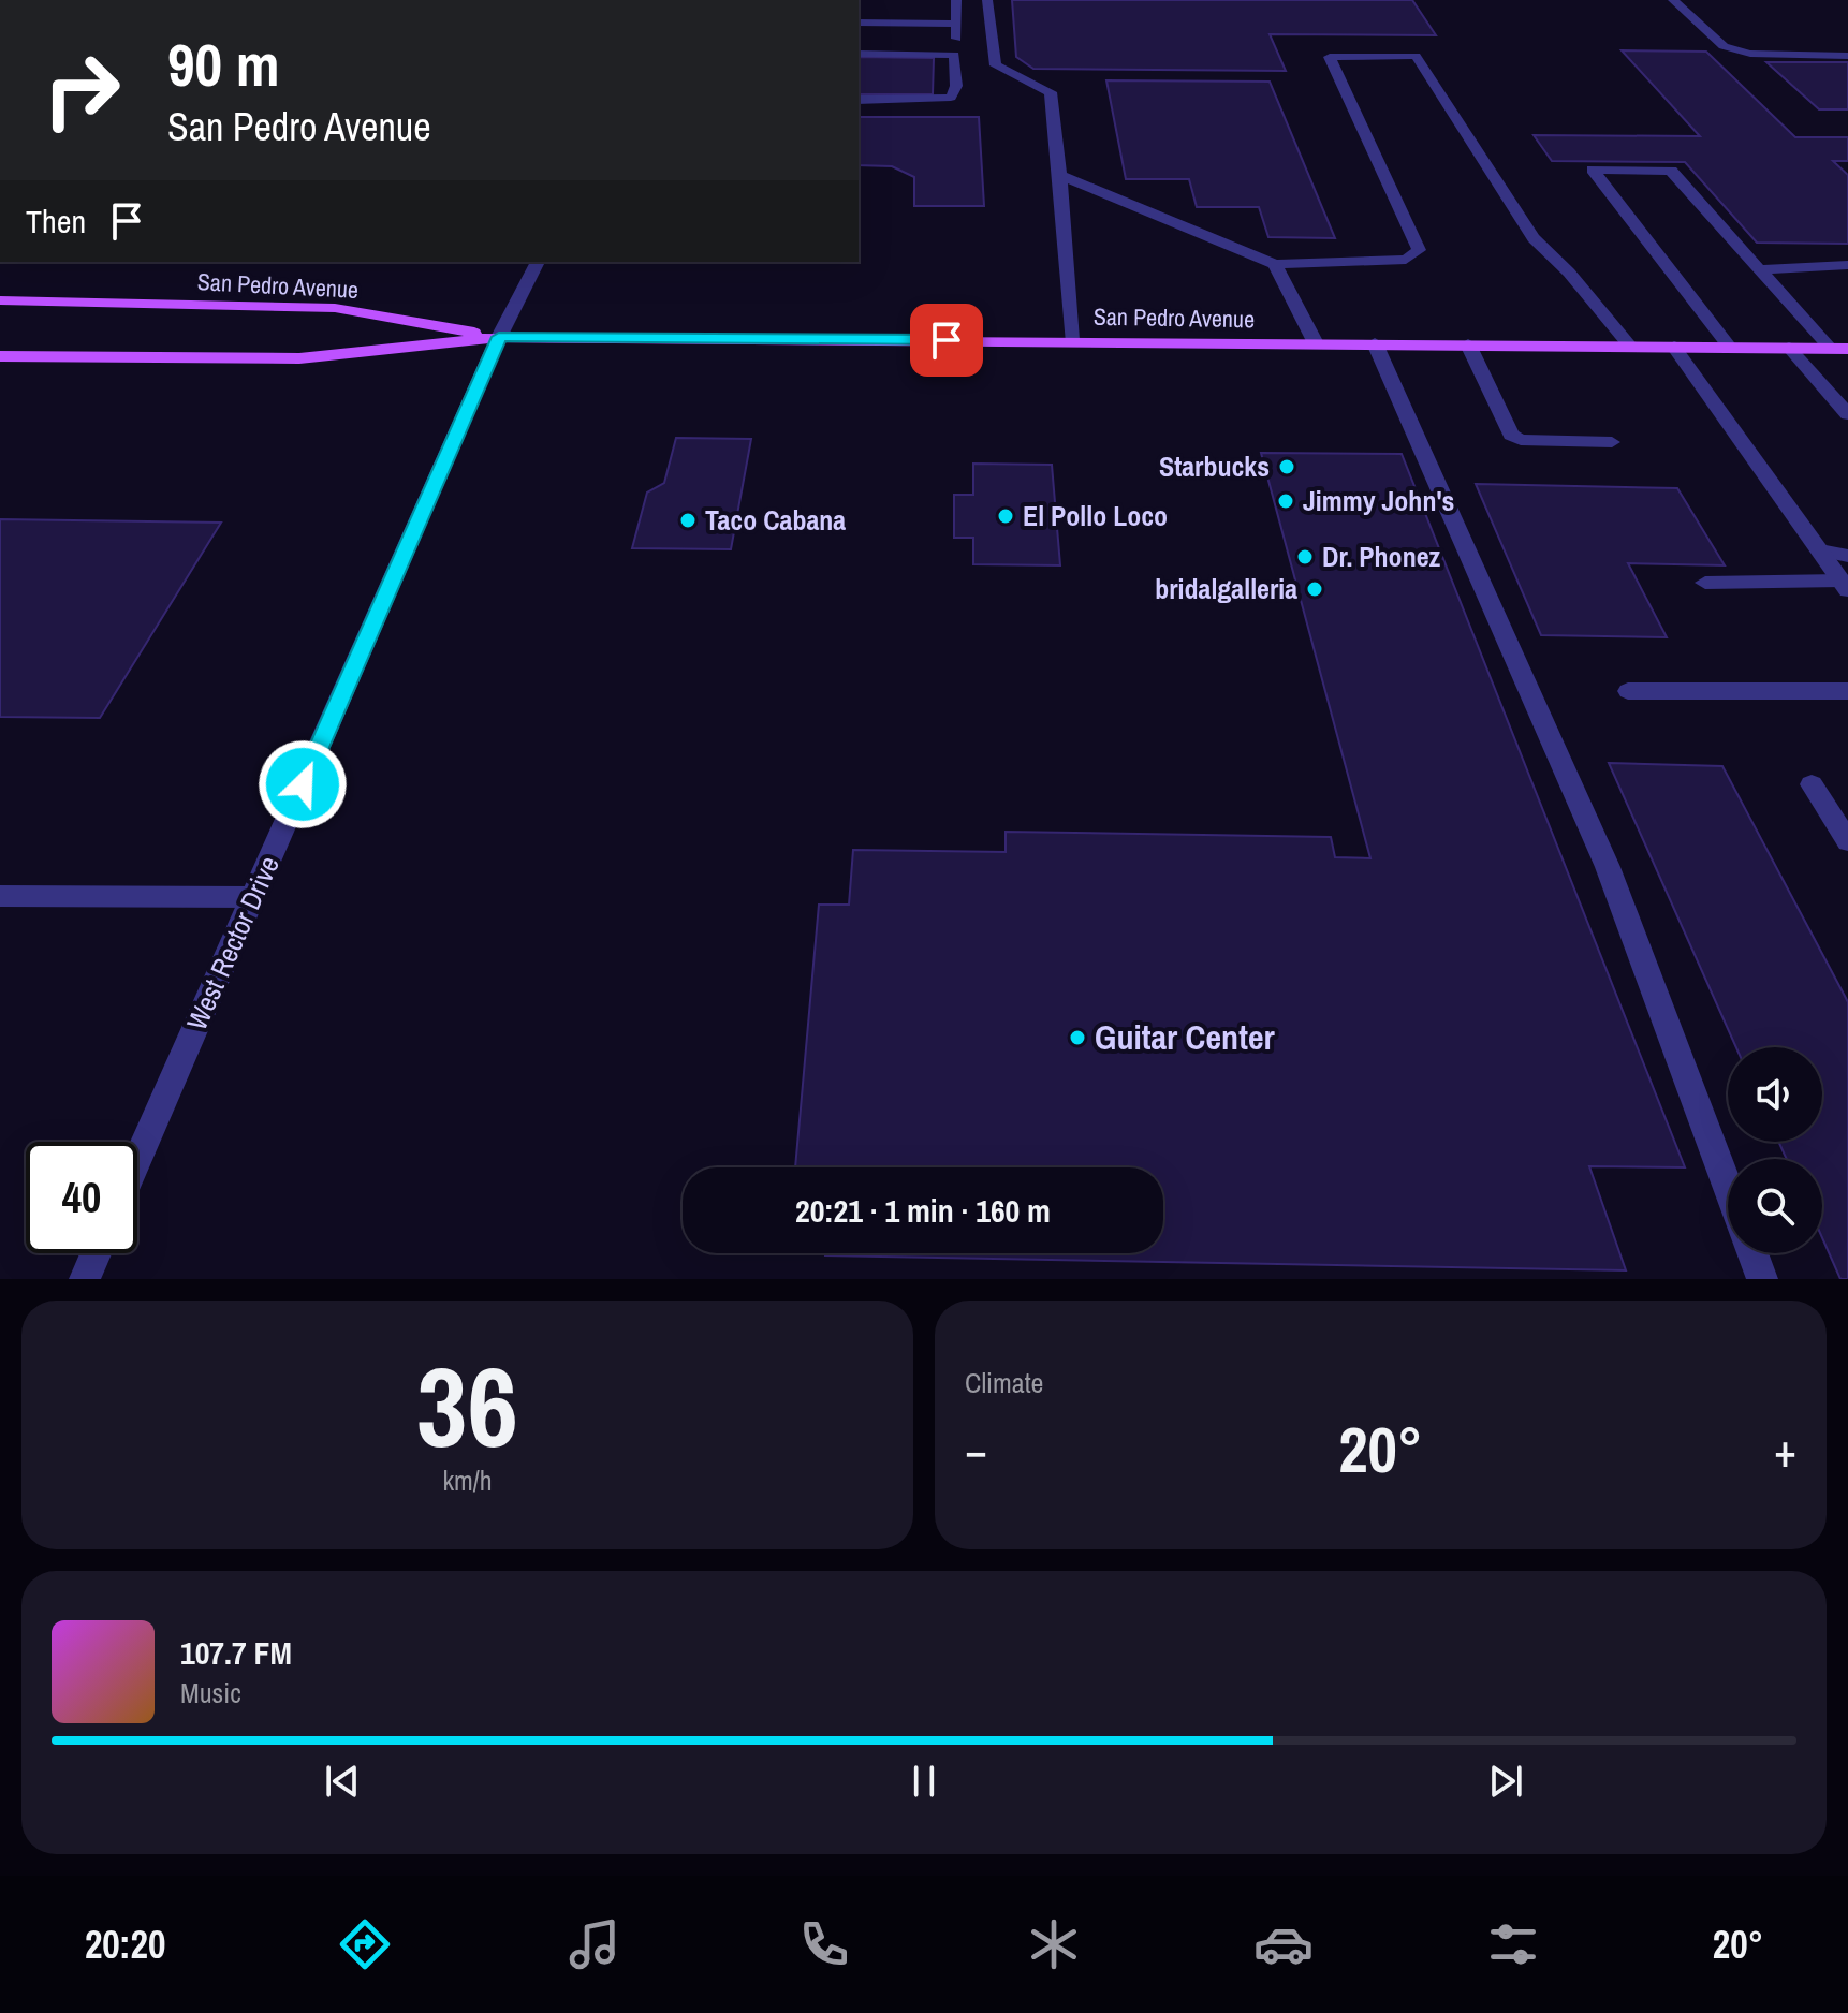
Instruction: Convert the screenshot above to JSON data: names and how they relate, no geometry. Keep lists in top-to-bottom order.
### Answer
{
  "streets": {
    "main road": ["San Pedro Avenue"],
    "street": ["West Rector Drive"]
  },
  "crossings": [
    ["San Pedro Avenue", "West Rector Drive"]
  ],
  "places": [
    "Starbucks",
    "Jimmy John's",
    "El Pollo Loco",
    "Taco Cabana",
    "Dr. Phonez",
    "bridalgalleria",
    "Guitar Center"
  ],
  "page": {
    "turn": ["90 m", "San Pedro Avenue"],
    "then": "Then",
    "limit": "40",
    "trip": "20:21 · 1 min · 160 m",
    "tile": [
      ["36", "km/h"],
      "Climate"
    ],
    "heat": ["−", "20°", "+"],
    "song": ["107.7 FM", "Music"],
    "tabs": ["20:20", "20°"]
  }
}
